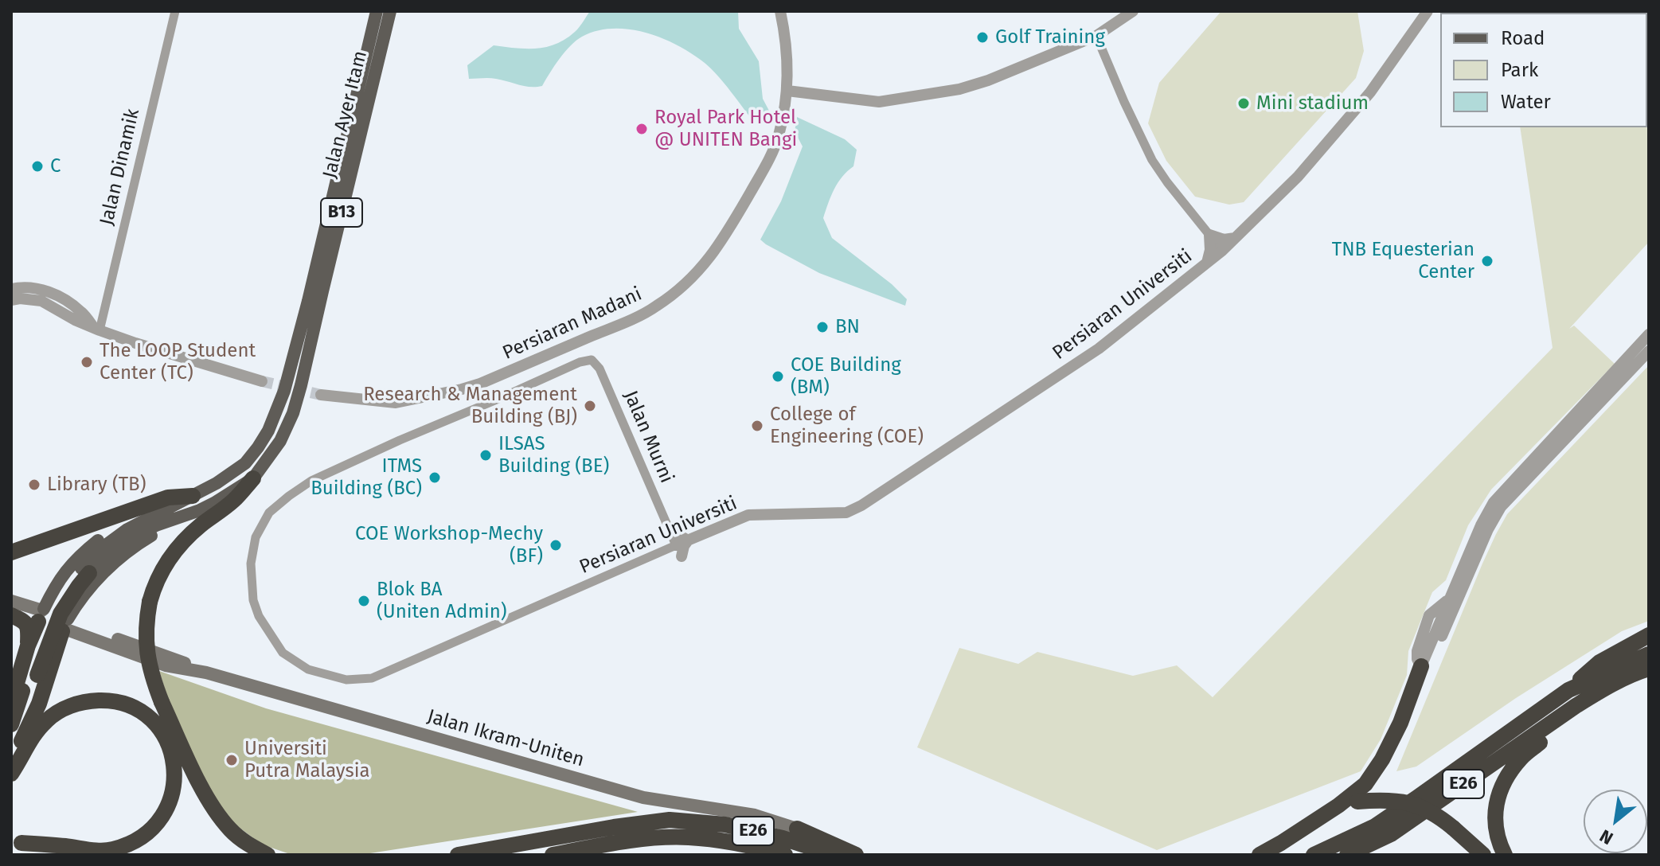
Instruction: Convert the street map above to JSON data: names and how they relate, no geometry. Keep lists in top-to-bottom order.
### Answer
{
  "streets": {
    "highway": ["B13", "E26"],
    "main road": ["Jalan Ayer Itam", "Jalan Ikram-Uniten"],
    "street": [
      "Jalan Dinamik",
      "Persiaran Universiti",
      "Persiaran Madani",
      "Jalan Murni"
    ]
  },
  "crossings": [
    ["Jalan Ayer Itam", "B13"],
    ["Persiaran Universiti", "Jalan Murni"]
  ],
  "places": [
    "Golf Training",
    "Mini stadium",
    "Royal Park Hotel @ UNITEN Bangi",
    "C",
    "TNB Equesterian Center",
    "BN",
    "The LOOP Student Center (TC)",
    "COE Building (BM)",
    "Research & Management Building (BJ)",
    "College of Engineering (COE)",
    "ILSAS Building (BE)",
    "ITMS Building (BC)",
    "Library (TB)",
    "COE Workshop-Mechy (BF)",
    "Blok BA (Uniten Admin)",
    "Universiti Putra Malaysia"
  ],
  "legend": ["Road", "Park", "Water"],
  "north": "bottom left"
}
